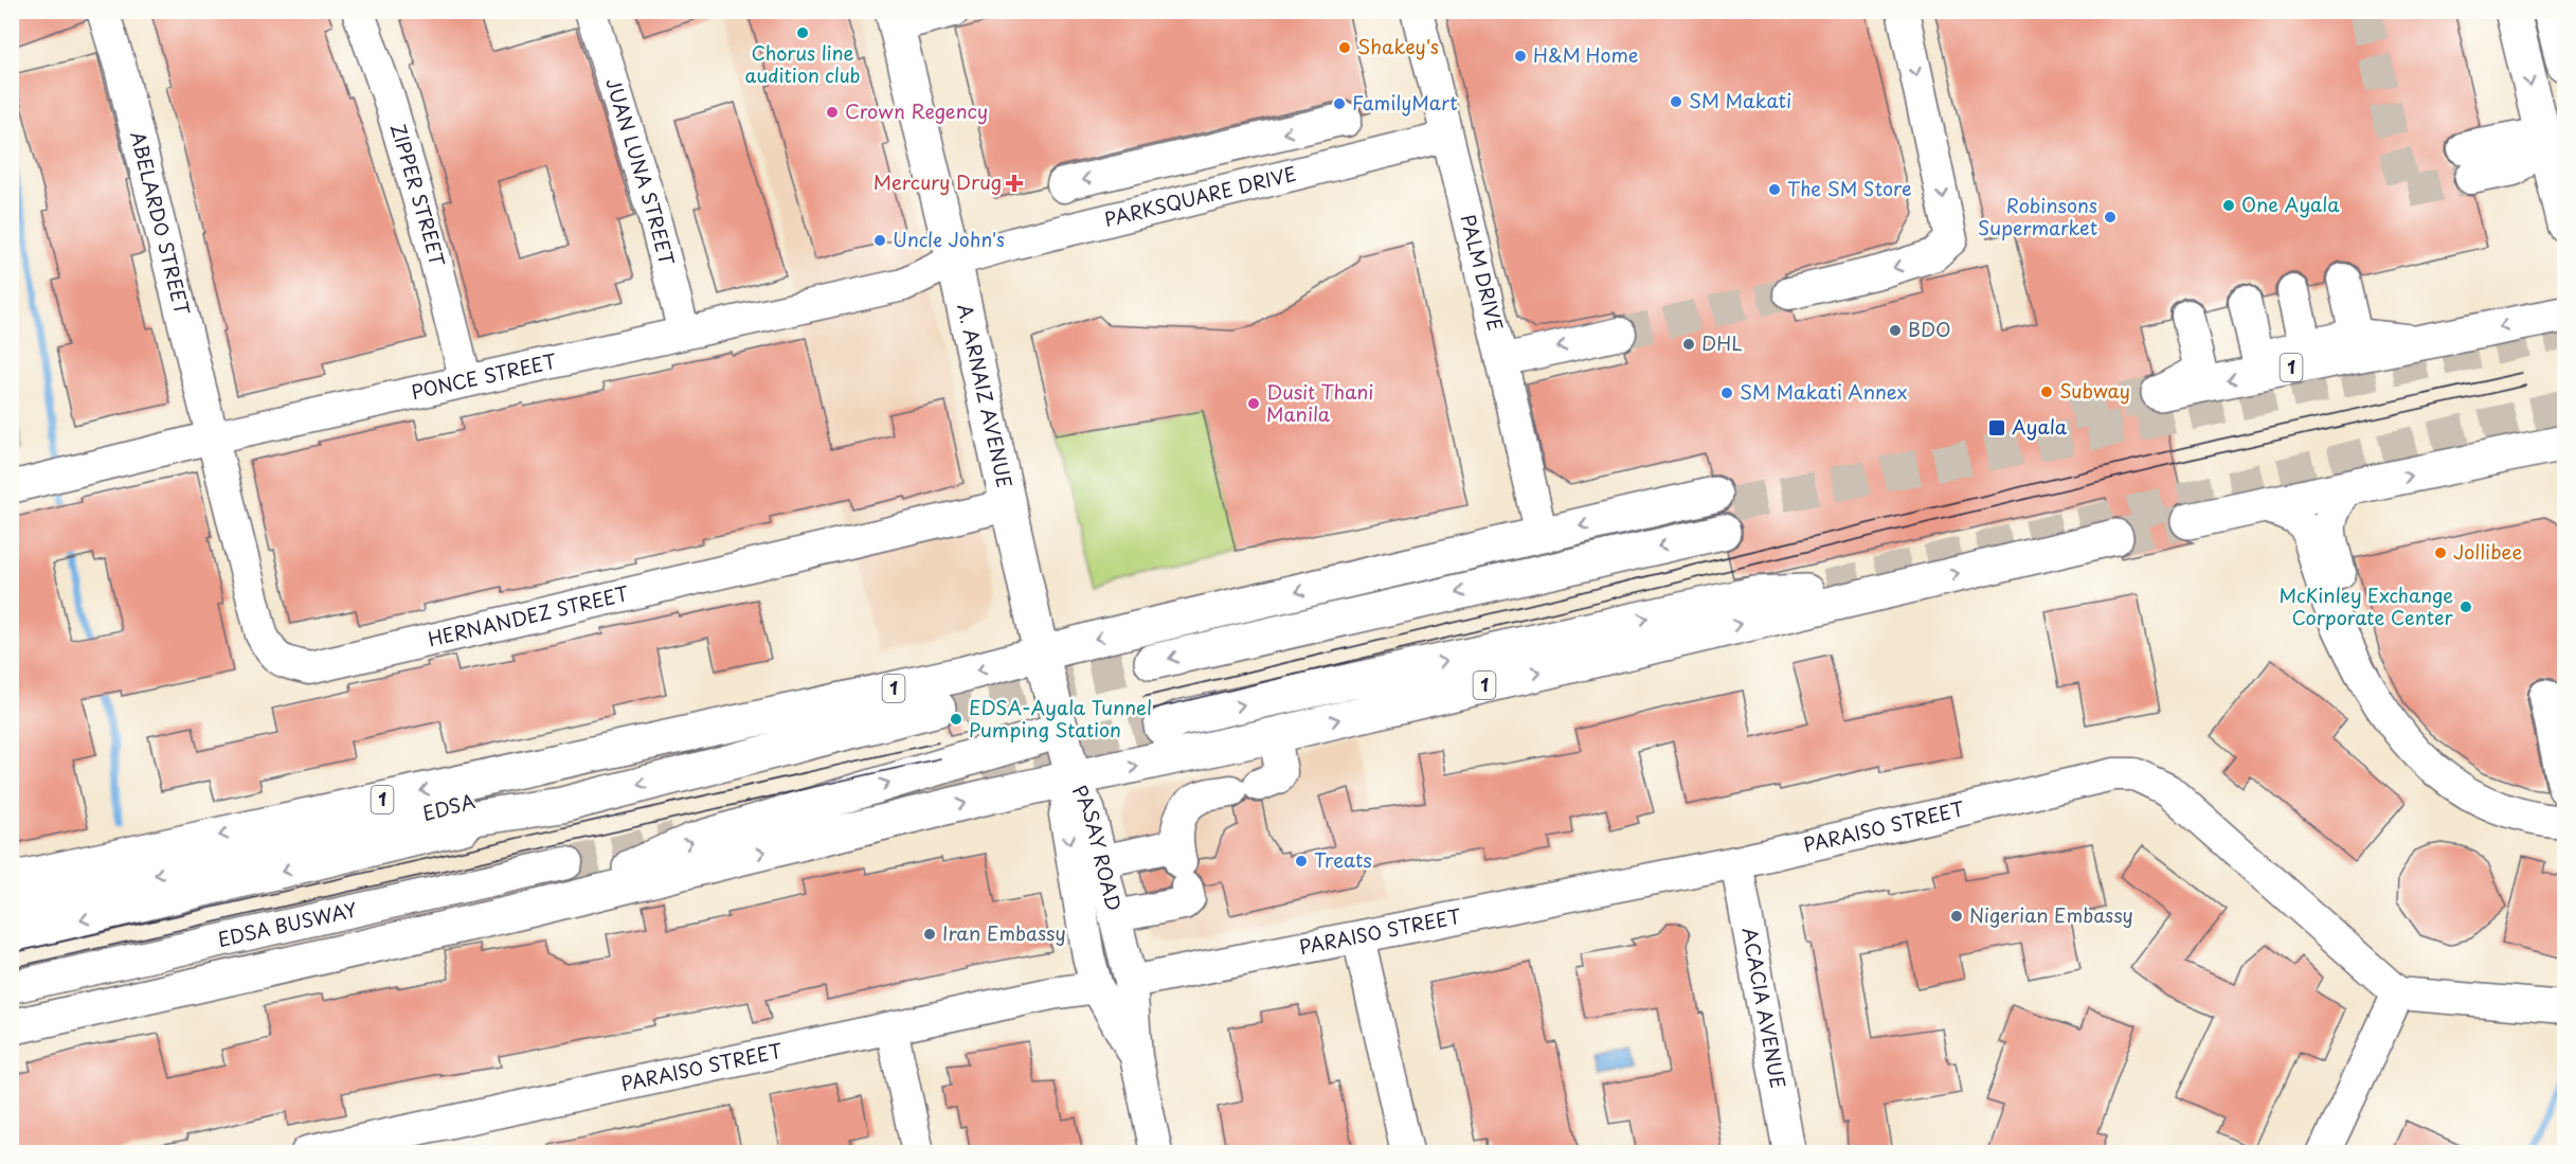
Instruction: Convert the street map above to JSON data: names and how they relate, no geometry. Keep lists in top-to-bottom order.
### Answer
{
  "streets": {
    "main road": ["1", "A. ARNAIZ AVENUE", "EDSA"],
    "street": [
      "JUAN LUNA STREET",
      "ZIPPER STREET",
      "PARKSQUARE DRIVE",
      "ABELARDO STREET",
      "PALM DRIVE",
      "PONCE STREET",
      "HERNANDEZ STREET",
      "PARAISO STREET",
      "PASAY ROAD",
      "EDSA BUSWAY",
      "ACACIA AVENUE"
    ]
  },
  "crossings": [
    ["JUAN LUNA STREET", "PONCE STREET"],
    ["ZIPPER STREET", "PONCE STREET"],
    ["PARKSQUARE DRIVE", "PALM DRIVE"],
    ["PARKSQUARE DRIVE", "PONCE STREET"],
    ["PARKSQUARE DRIVE", "A. ARNAIZ AVENUE"],
    ["ABELARDO STREET", "PONCE STREET"],
    ["ABELARDO STREET", "HERNANDEZ STREET"],
    ["PALM DRIVE", "1"],
    ["1", "A. ARNAIZ AVENUE"],
    ["1", "PASAY ROAD"],
    ["PONCE STREET", "A. ARNAIZ AVENUE"],
    ["PONCE STREET", "HERNANDEZ STREET"],
    ["A. ARNAIZ AVENUE", "HERNANDEZ STREET"],
    ["A. ARNAIZ AVENUE", "PASAY ROAD"],
    ["PARAISO STREET", "PASAY ROAD"],
    ["PARAISO STREET", "ACACIA AVENUE"]
  ],
  "places": {
    "other": [
      "Chorus line audition club",
      "Shakey's",
      "H&M Home",
      "SM Makati",
      "FamilyMart",
      "Crown Regency",
      "The SM Store",
      "One Ayala",
      "Robinsons Supermarket",
      "Uncle John's",
      "BDO",
      "DHL",
      "Subway",
      "SM Makati Annex",
      "Dusit Thani Manila",
      "Jollibee",
      "McKinley Exchange Corporate Center",
      "EDSA-Ayala Tunnel Pumping Station",
      "Treats",
      "Nigerian Embassy",
      "Iran Embassy"
    ],
    "health": ["Mercury Drug"],
    "transit": ["Ayala"]
  }
}
